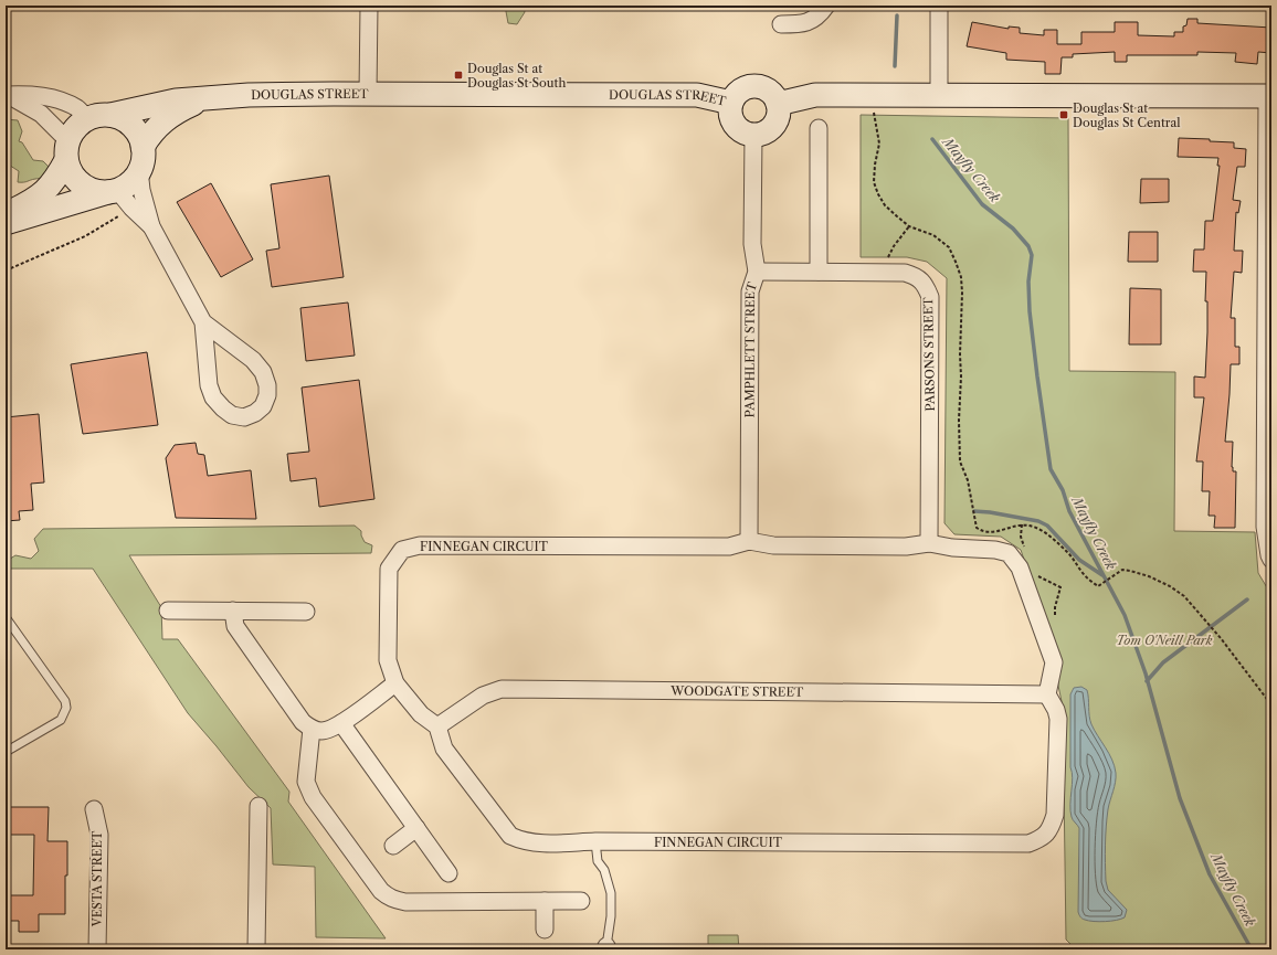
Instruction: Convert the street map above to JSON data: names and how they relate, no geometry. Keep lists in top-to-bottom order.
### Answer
{
  "streets": {
    "main road": ["DOUGLAS STREET"],
    "street": [
      "PAMPHLETT STREET",
      "PARSONS STREET",
      "FINNEGAN CIRCUIT",
      "WOODGATE STREET",
      "VESTA STREET"
    ]
  },
  "crossings": [
    ["DOUGLAS STREET", "PAMPHLETT STREET"],
    ["PAMPHLETT STREET", "PARSONS STREET"],
    ["PAMPHLETT STREET", "FINNEGAN CIRCUIT"],
    ["PARSONS STREET", "FINNEGAN CIRCUIT"],
    ["FINNEGAN CIRCUIT", "WOODGATE STREET"]
  ],
  "water": ["Mayfly Creek"],
  "parks": ["Tom O'Neill Park"],
  "places": {
    "transit": ["Douglas St at Douglas St South", "Douglas St at Douglas St Central"]
  }
}
